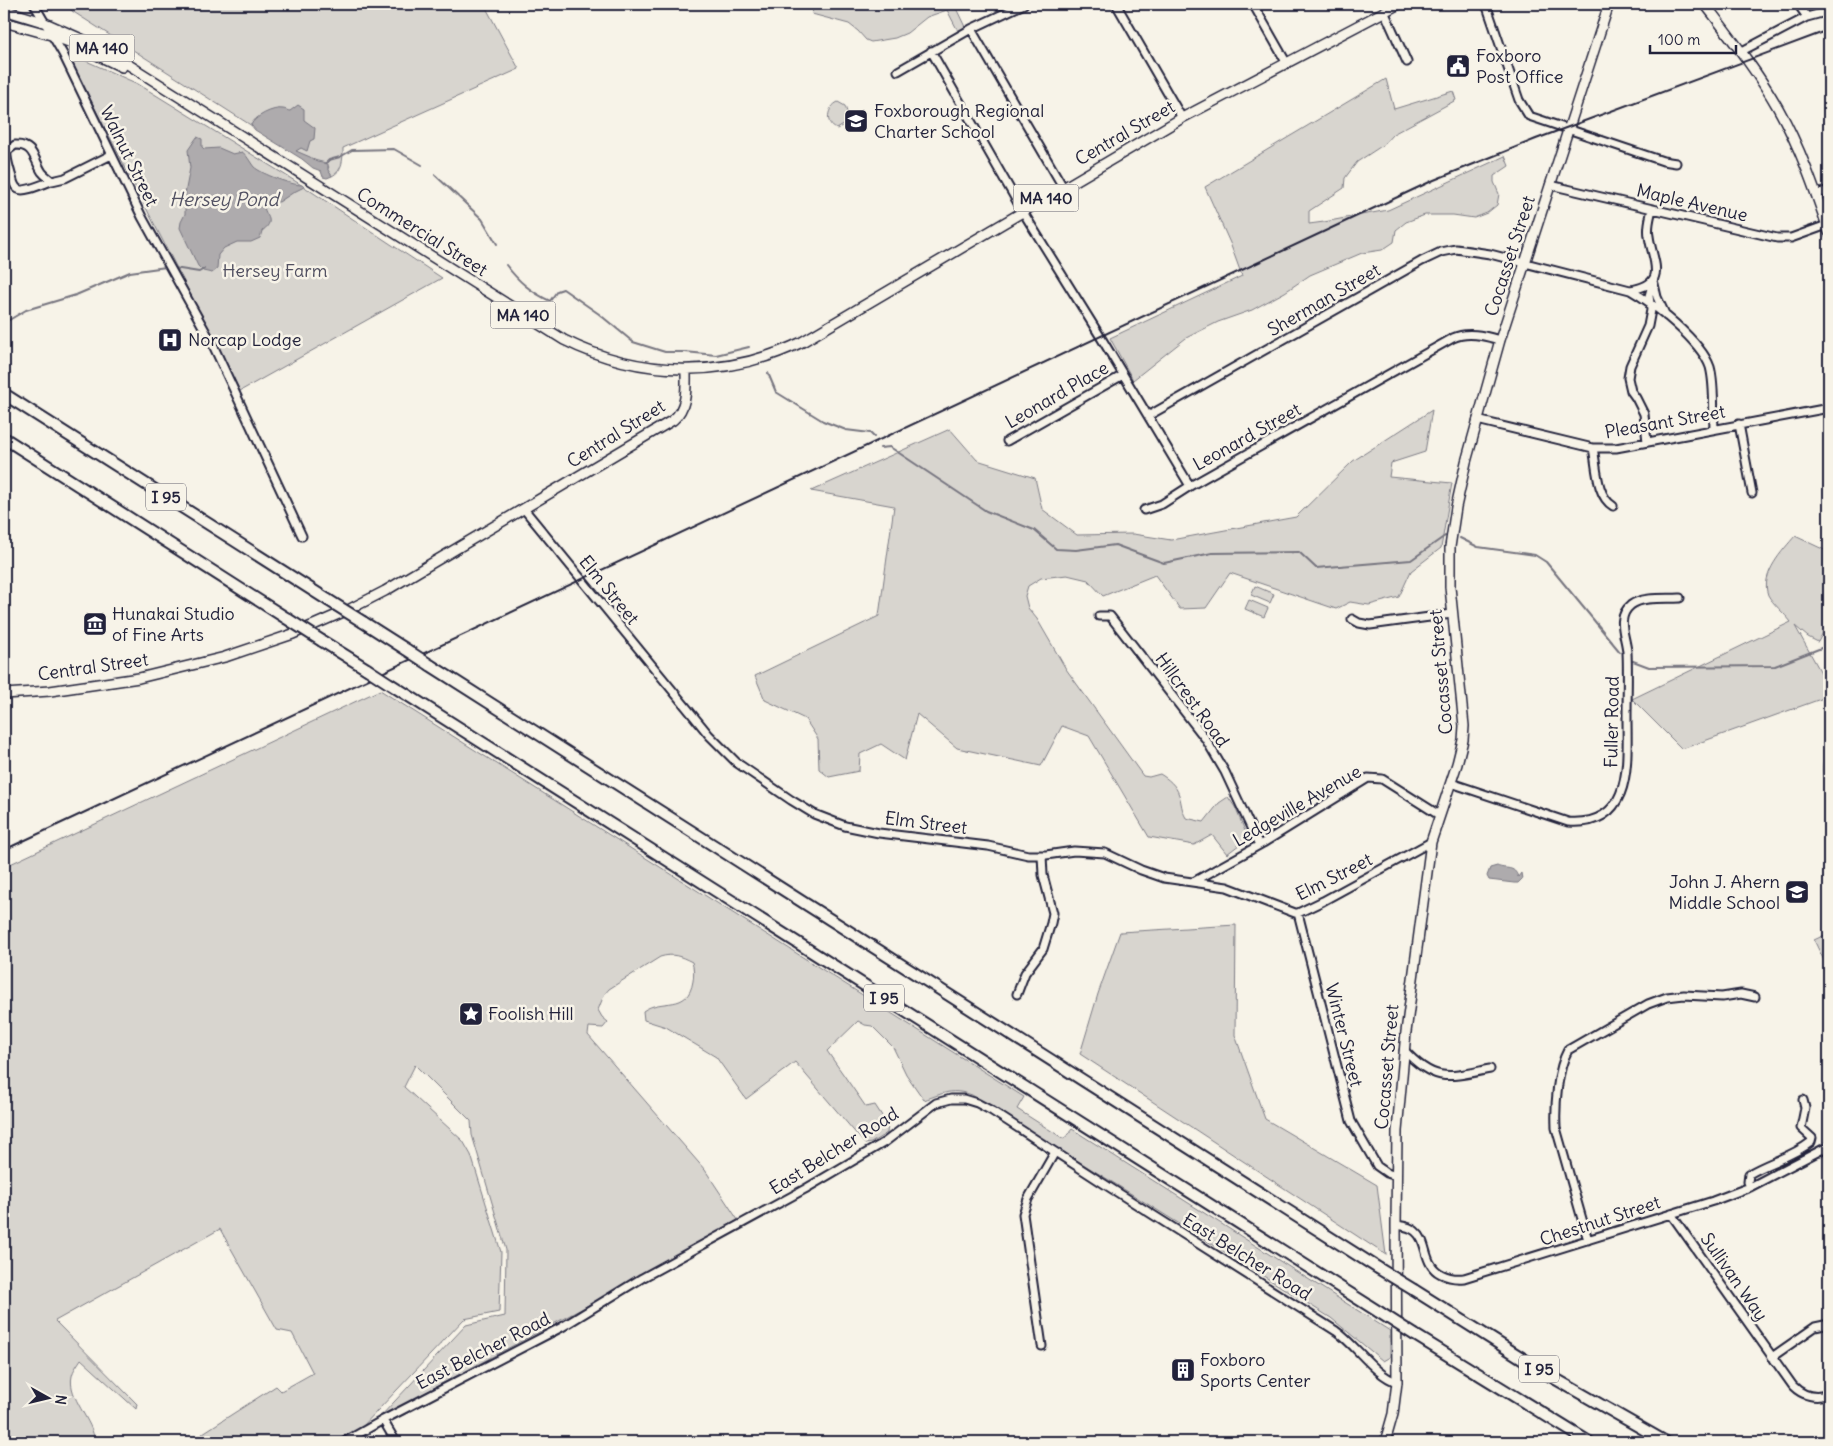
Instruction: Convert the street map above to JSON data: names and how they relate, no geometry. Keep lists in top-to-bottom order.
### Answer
{
  "streets": {
    "highway": ["I 95"],
    "main road": [
      "MA 140",
      "Central Street",
      "Commercial Street",
      "Cocasset Street"
    ],
    "street": [
      "Walnut Street",
      "Maple Avenue",
      "Sherman Street",
      "Leonard Place",
      "Pleasant Street",
      "Leonard Street",
      "Elm Street",
      "Hillcrest Road",
      "Fuller Road",
      "Ledgeville Avenue",
      "Winter Street",
      "East Belcher Road",
      "Chestnut Street",
      "Sullivan Way"
    ]
  },
  "crossings": [
    ["Central Street", "Commercial Street"],
    ["Central Street", "Leonard Street"],
    ["Central Street", "Elm Street"],
    ["Walnut Street", "Commercial Street"],
    ["Maple Avenue", "Cocasset Street"],
    ["Cocasset Street", "Sherman Street"],
    ["Cocasset Street", "Pleasant Street"],
    ["Cocasset Street", "Leonard Street"],
    ["Cocasset Street", "Elm Street"],
    ["Cocasset Street", "Fuller Road"],
    ["Cocasset Street", "Ledgeville Avenue"],
    ["Cocasset Street", "Winter Street"],
    ["Cocasset Street", "East Belcher Road"],
    ["Cocasset Street", "Chestnut Street"],
    ["Sherman Street", "Pleasant Street"],
    ["Sherman Street", "Leonard Street"],
    ["Leonard Place", "Leonard Street"],
    ["Elm Street", "Ledgeville Avenue"],
    ["Elm Street", "Winter Street"],
    ["Hillcrest Road", "Ledgeville Avenue"],
    ["Chestnut Street", "Sullivan Way"]
  ],
  "water": ["Hersey Pond"],
  "parks": ["Hersey Farm"],
  "places": {
    "public building": ["Foxboro Post Office"],
    "school or university": ["Foxborough Regional Charter School", "John J. Ahern Middle School"],
    "hospital": ["Norcap Lodge"],
    "museum": ["Hunakai Studio of Fine Arts"],
    "place": ["Foolish Hill"],
    "building": ["Foxboro Sports Center"]
  },
  "scale_bar": "100 m",
  "north": "right"
}
